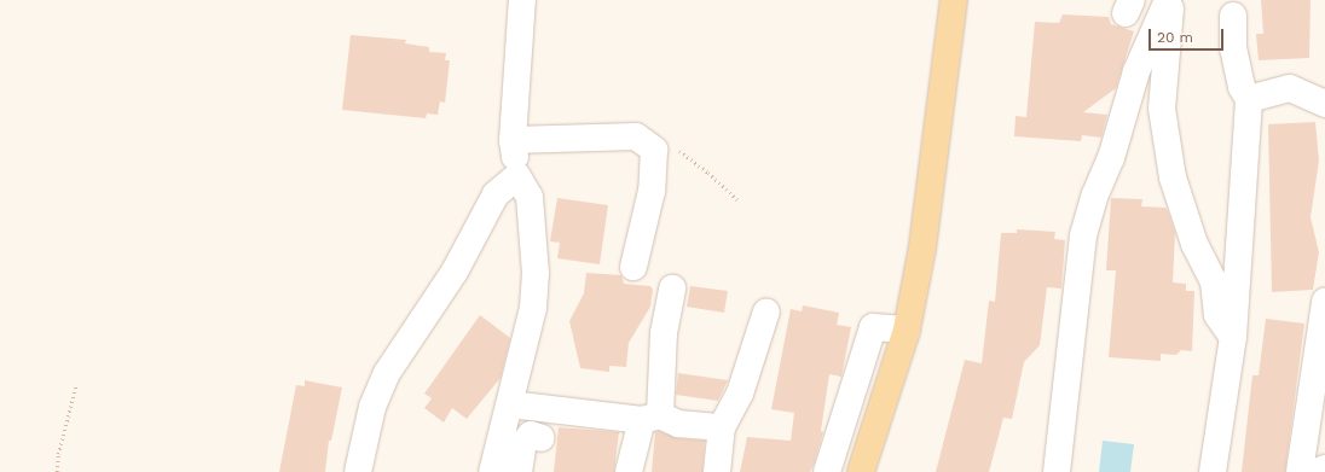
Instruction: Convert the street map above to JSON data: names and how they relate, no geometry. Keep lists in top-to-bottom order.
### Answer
{
  "scale_bar": "20 m"
}
